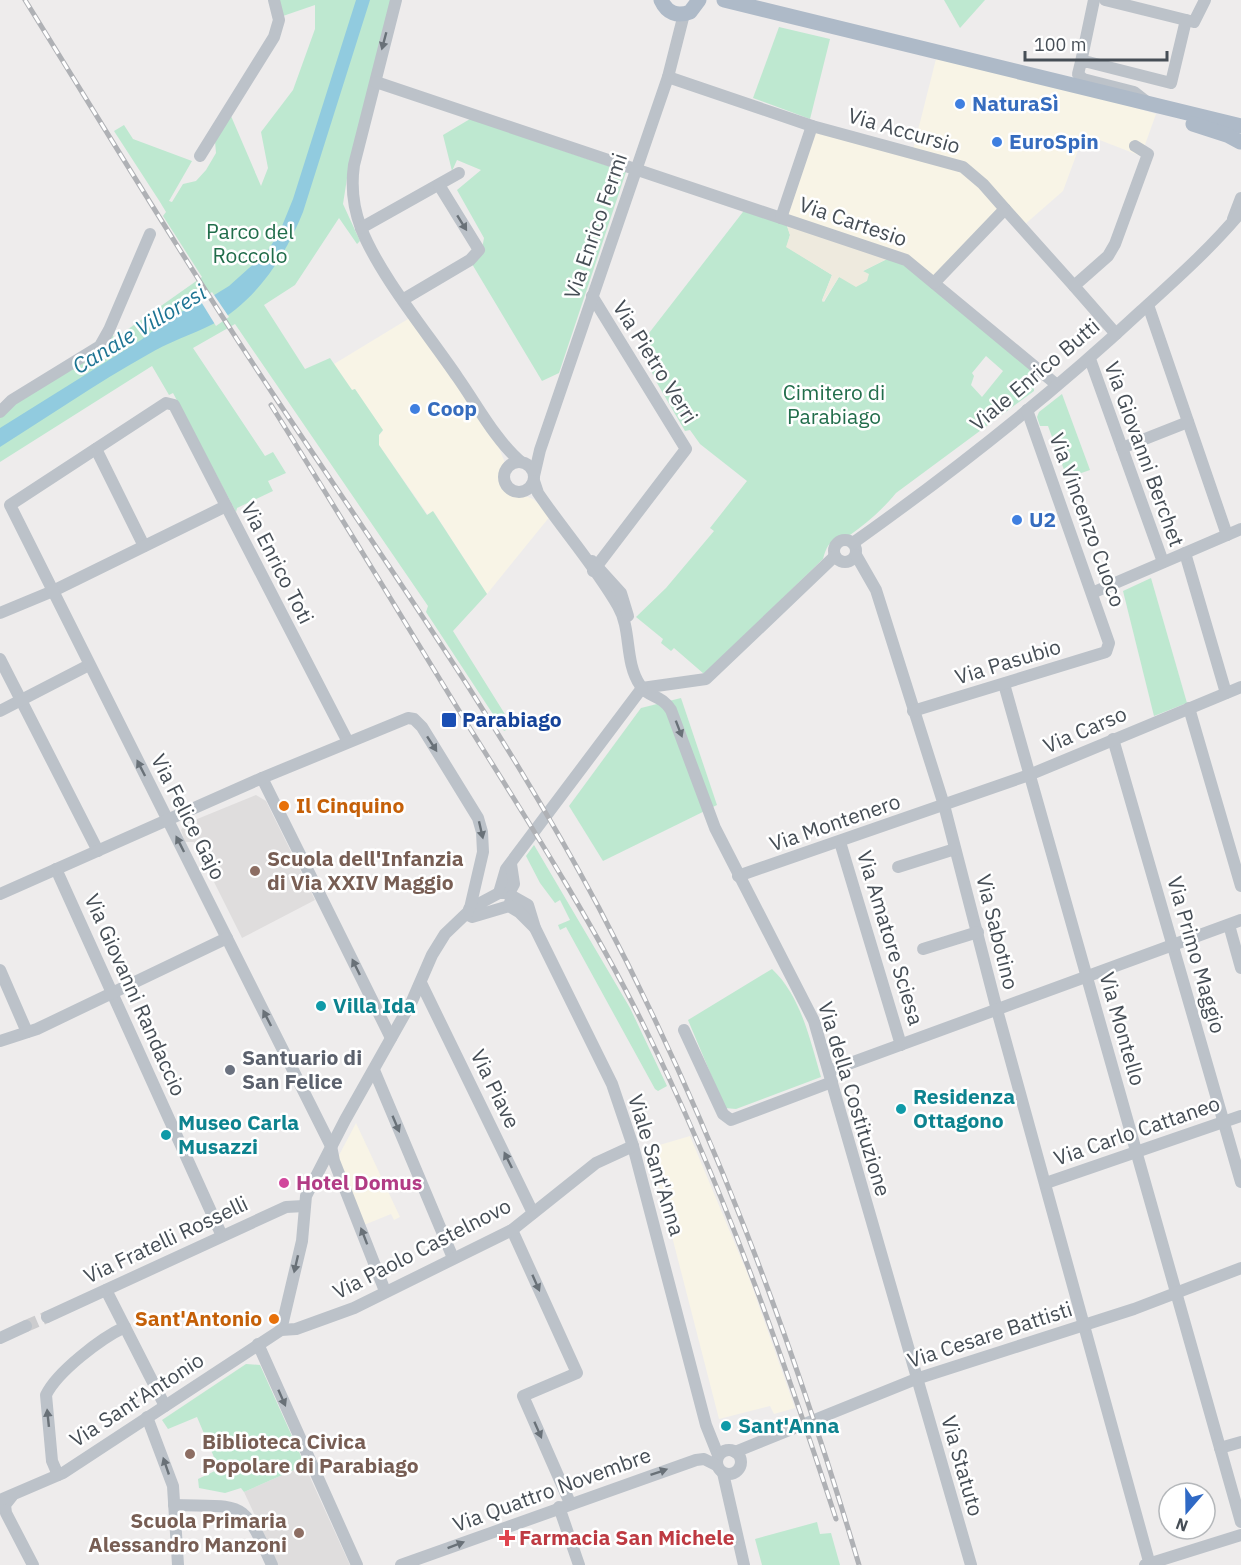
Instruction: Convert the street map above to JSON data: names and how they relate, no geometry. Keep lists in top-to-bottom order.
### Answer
{
  "streets": {
    "street": [
      "Via Accursio",
      "Via Cartesio",
      "Via Enrico Fermi",
      "Via Pietro Verri",
      "Viale Enrico Butti",
      "Via Giovanni Berchet",
      "Via Vincenzo Cuoco",
      "Via Enrico Toti",
      "Via Pasubio",
      "Via Carso",
      "Via Felice Gajo",
      "Via Montenero",
      "Via Sabotino",
      "Via Amatore Sciesa",
      "Via Primo Maggio",
      "Via Giovanni Randaccio",
      "Via Montello",
      "Via Piave",
      "Via della Costituzione",
      "Via Carlo Cattaneo",
      "Viale Sant'Anna",
      "Via Fratelli Rosselli",
      "Via Paolo Castelnovo",
      "Via Cesare Battisti",
      "Via Sant'Antonio",
      "Via Statuto",
      "Via Quattro Novembre"
    ]
  },
  "crossings": [
    ["Via Accursio", "Via Enrico Fermi"],
    ["Via Accursio", "Viale Enrico Butti"],
    ["Via Cartesio", "Via Enrico Fermi"],
    ["Via Cartesio", "Viale Enrico Butti"],
    ["Via Enrico Fermi", "Via Pietro Verri"],
    ["Viale Enrico Butti", "Via Giovanni Berchet"],
    ["Viale Enrico Butti", "Via Vincenzo Cuoco"],
    ["Viale Enrico Butti", "Via Sabotino"],
    ["Via Vincenzo Cuoco", "Via Pasubio"],
    ["Via Enrico Toti", "Via Felice Gajo"],
    ["Via Pasubio", "Via Sabotino"],
    ["Via Pasubio", "Via Montello"],
    ["Via Carso", "Via Montenero"],
    ["Via Carso", "Via Sabotino"],
    ["Via Carso", "Via Primo Maggio"],
    ["Via Carso", "Via Montello"],
    ["Via Felice Gajo", "Via Paolo Castelnovo"],
    ["Via Montenero", "Via Sabotino"],
    ["Via Montenero", "Via Amatore Sciesa"],
    ["Via Montenero", "Via della Costituzione"],
    ["Via Sabotino", "Via Carlo Cattaneo"],
    ["Via Sabotino", "Via Cesare Battisti"],
    ["Via Primo Maggio", "Via Carlo Cattaneo"],
    ["Via Giovanni Randaccio", "Via Fratelli Rosselli"],
    ["Via Montello", "Via Carlo Cattaneo"],
    ["Via Montello", "Via Cesare Battisti"],
    ["Via Piave", "Via Paolo Castelnovo"],
    ["Via della Costituzione", "Via Cesare Battisti"],
    ["Via della Costituzione", "Via Statuto"],
    ["Viale Sant'Anna", "Via Paolo Castelnovo"],
    ["Viale Sant'Anna", "Via Cesare Battisti"],
    ["Viale Sant'Anna", "Via Quattro Novembre"],
    ["Via Paolo Castelnovo", "Via Sant'Antonio"],
    ["Via Cesare Battisti", "Via Statuto"],
    ["Via Cesare Battisti", "Via Quattro Novembre"]
  ],
  "one_way": ["Via Quattro Novembre"],
  "water": ["Canale Villoresi"],
  "parks": ["Parco del Roccolo", "Cimitero di Parabiago"],
  "places": {
    "other": [
      "NaturaSì",
      "EuroSpin",
      "Coop",
      "U2",
      "Il Cinquino",
      "Scuola dell'Infanzia di Via XXIV Maggio",
      "Villa Ida",
      "Santuario di San Felice",
      "Residenza Ottagono",
      "Museo Carla Musazzi",
      "Hotel Domus",
      "Sant'Antonio",
      "Sant'Anna",
      "Biblioteca Civica Popolare di Parabiago",
      "Scuola Primaria Alessandro Manzoni"
    ],
    "transit": ["Parabiago"],
    "health": ["Farmacia San Michele"]
  },
  "scale_bar": "100 m",
  "north": "bottom"
}
